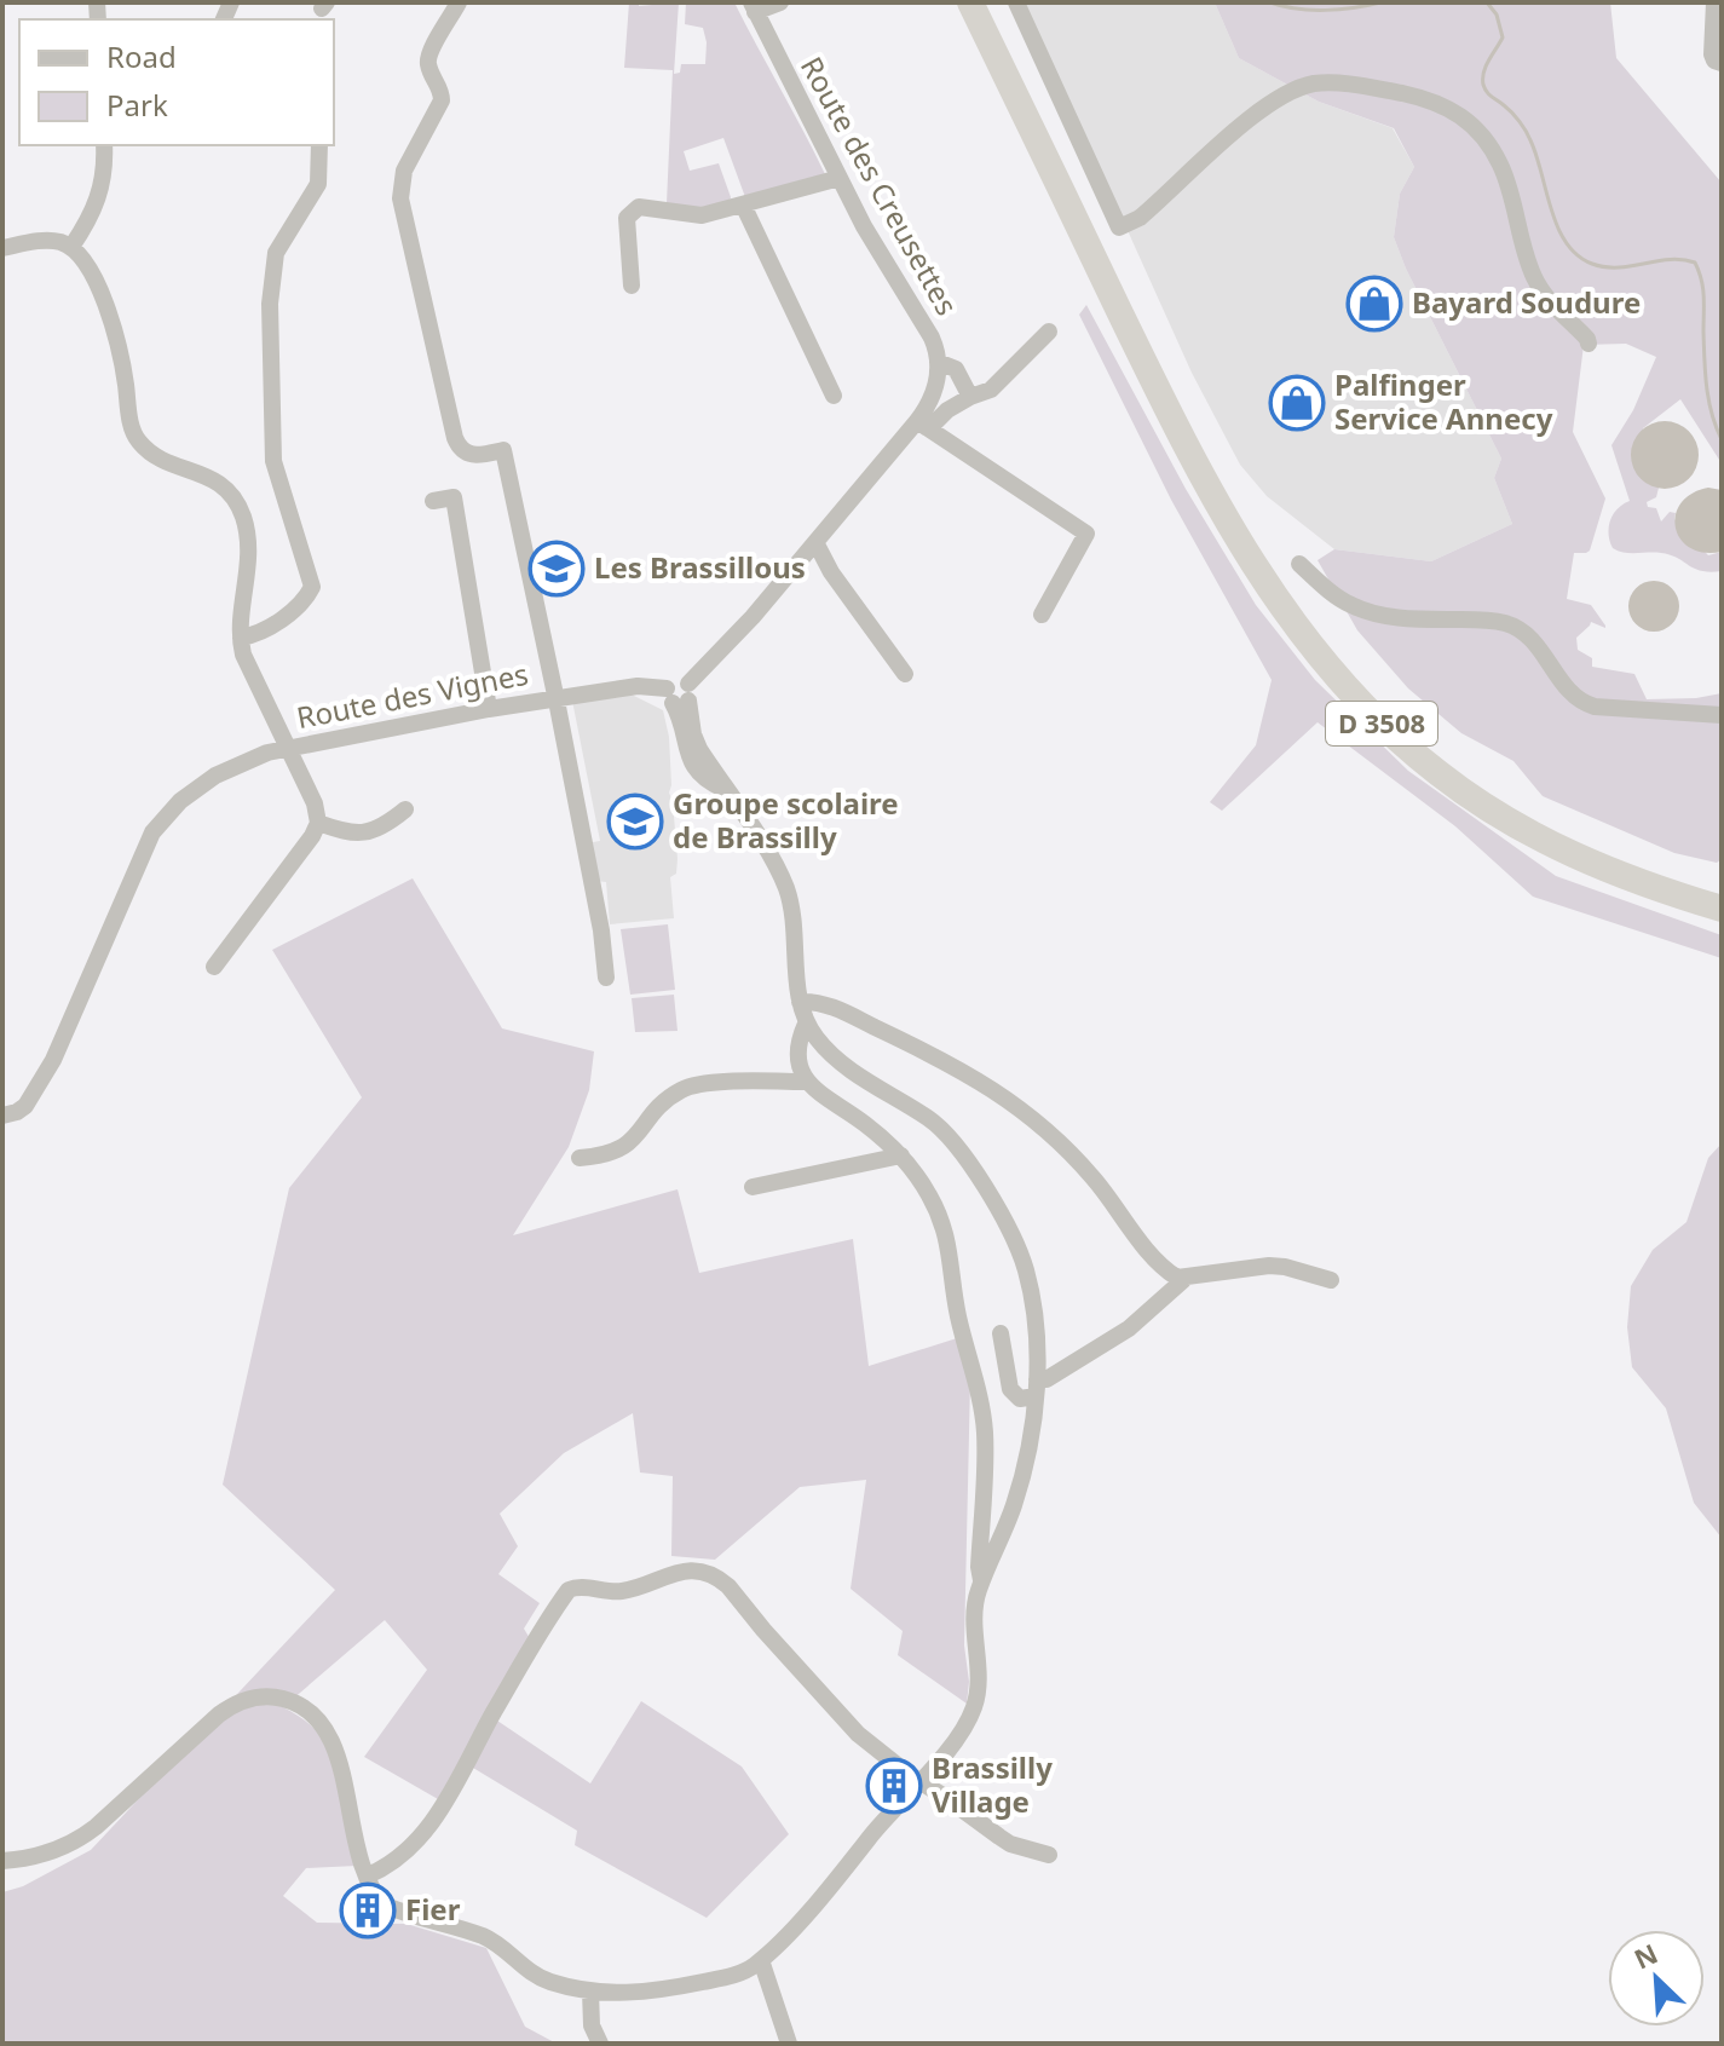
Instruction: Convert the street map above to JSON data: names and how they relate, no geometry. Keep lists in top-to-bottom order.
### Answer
{
  "streets": {
    "highway": ["D 3508"],
    "street": ["Route des Creusettes", "Route des Vignes"]
  },
  "places": {
    "shop": ["Bayard Soudure", "Palfinger Service Annecy"],
    "school or university": ["Les Brassillous", "Groupe scolaire de Brassilly"],
    "building": ["Brassilly Village", "Fier"]
  },
  "legend": ["Road", "Park"],
  "north": "top left"
}
